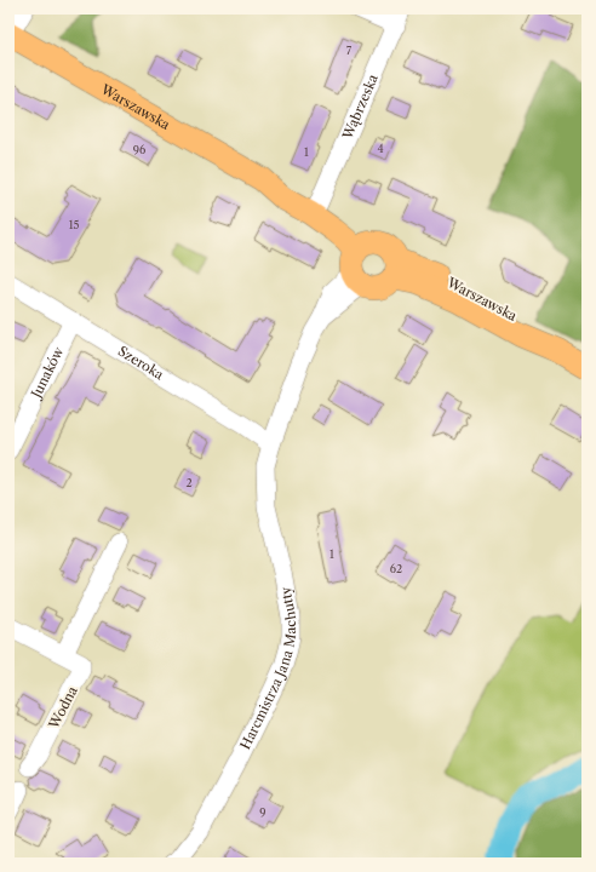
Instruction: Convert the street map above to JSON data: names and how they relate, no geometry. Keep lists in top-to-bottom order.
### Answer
{
  "streets": {
    "main road": ["Warszawska"],
    "street": [
      "Wąbrzeska",
      "Szeroka",
      "Junaków",
      "Harcmistrza Jana Machutty",
      "Wodna"
    ]
  },
  "crossings": [
    ["Warszawska", "Wąbrzeska"],
    ["Warszawska", "Harcmistrza Jana Machutty"],
    ["Szeroka", "Junaków"],
    ["Szeroka", "Harcmistrza Jana Machutty"]
  ],
  "house_numbers": [
    "7",
    "4",
    "96",
    "1",
    "15",
    "2",
    "1",
    "62",
    "9"
  ]
}
